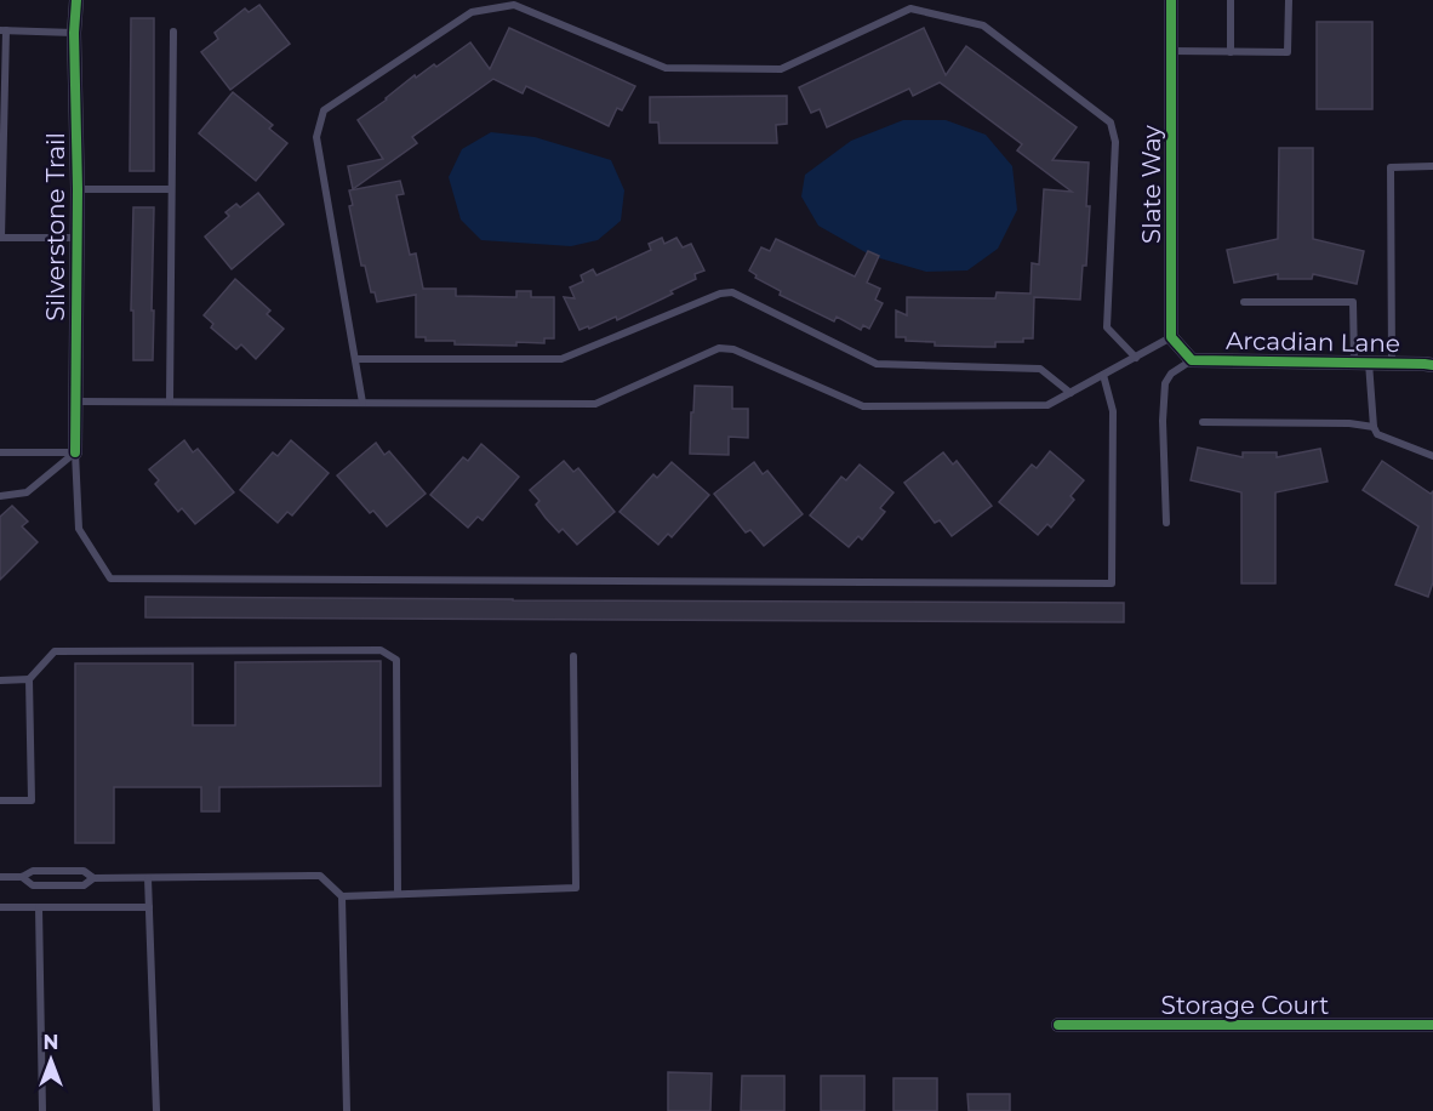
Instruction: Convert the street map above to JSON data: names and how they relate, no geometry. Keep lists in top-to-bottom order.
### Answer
{
  "streets": {
    "street": [
      "Slate Way",
      "Silverstone Trail",
      "Arcadian Lane",
      "Storage Court"
    ]
  },
  "north": "top"
}
